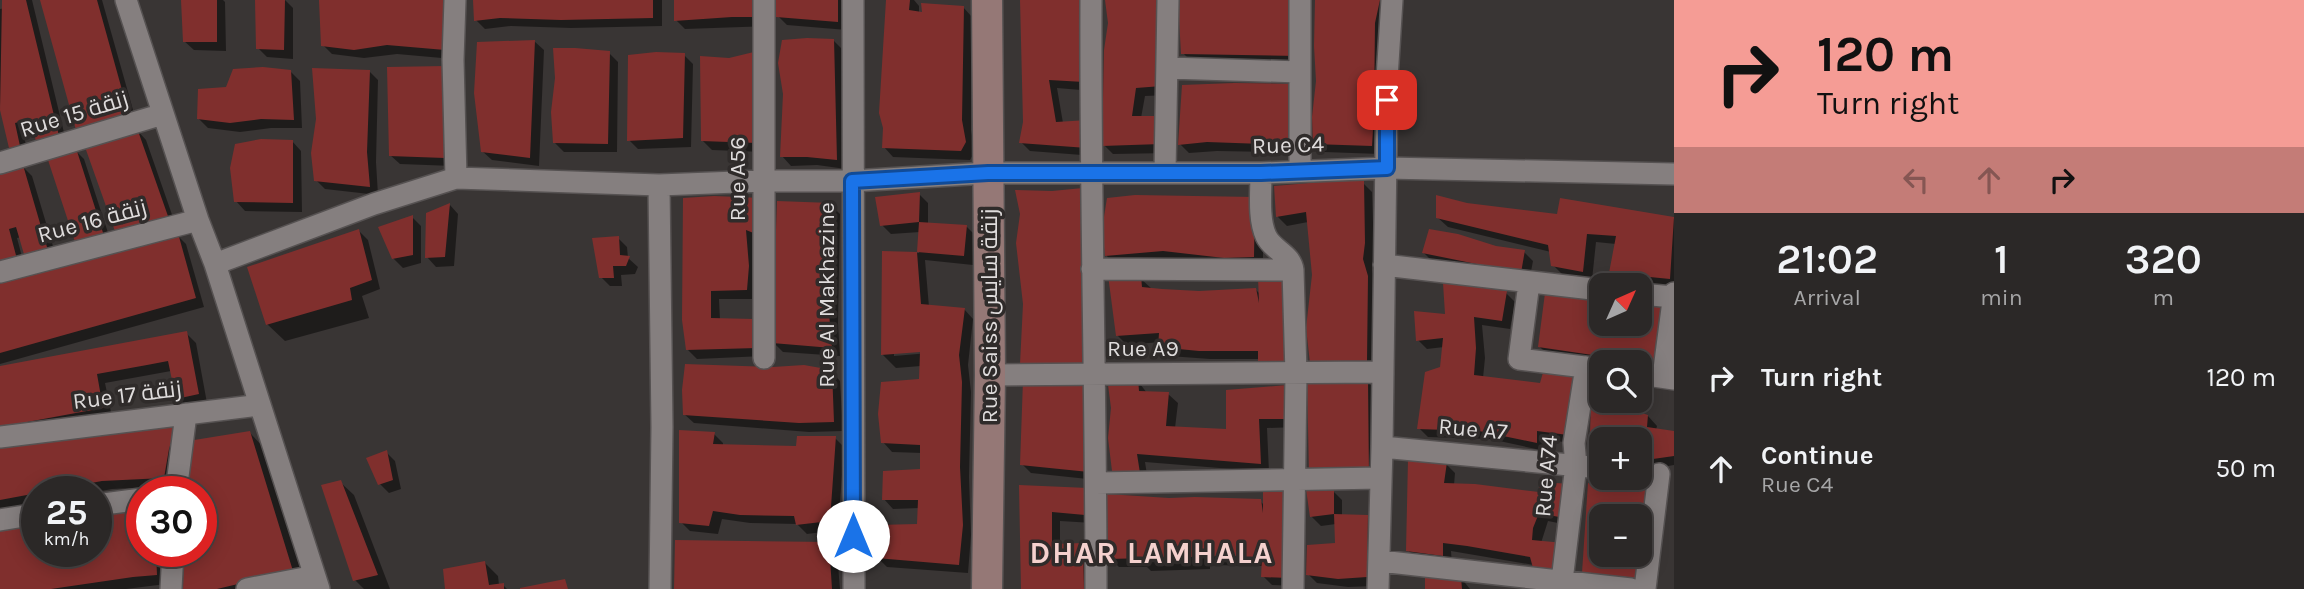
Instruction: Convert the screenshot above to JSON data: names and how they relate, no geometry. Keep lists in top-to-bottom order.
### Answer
{
  "streets": {
    "street": [
      "Rue 15 زنقة",
      "Rue C4",
      "Rue A56",
      "Rue 16 زنقة",
      "Rue Al Makhazine",
      "Rue Saiss زنقة سايس",
      "Rue A9",
      "Rue 17 زنقة",
      "Rue A7",
      "Rue A74"
    ]
  },
  "crossings": [
    ["Rue C4", "Rue A56"],
    ["Rue C4", "Rue Al Makhazine"],
    ["Rue C4", "Rue Saiss زنقة سايس"],
    ["Rue Saiss زنقة سايس", "Rue A9"],
    ["Rue A7", "Rue A74"]
  ],
  "districts": ["DHAR LAMHALA"],
  "north": "top right",
  "page": {
    "turn": ["120 m", "Turn right"],
    "eta": [
      "21:02",
      "Arrival",
      "1",
      "min",
      "320",
      "m"
    ],
    "map_buttons": ["+", "−"],
    "list": [
      {
        "name": "Turn right",
        "value": "120 m"
      },
      {
        "name": "Continue",
        "note": "Rue C4",
        "value": "50 m"
      }
    ],
    "speed": "25 km/h",
    "limit": "30"
  }
}
